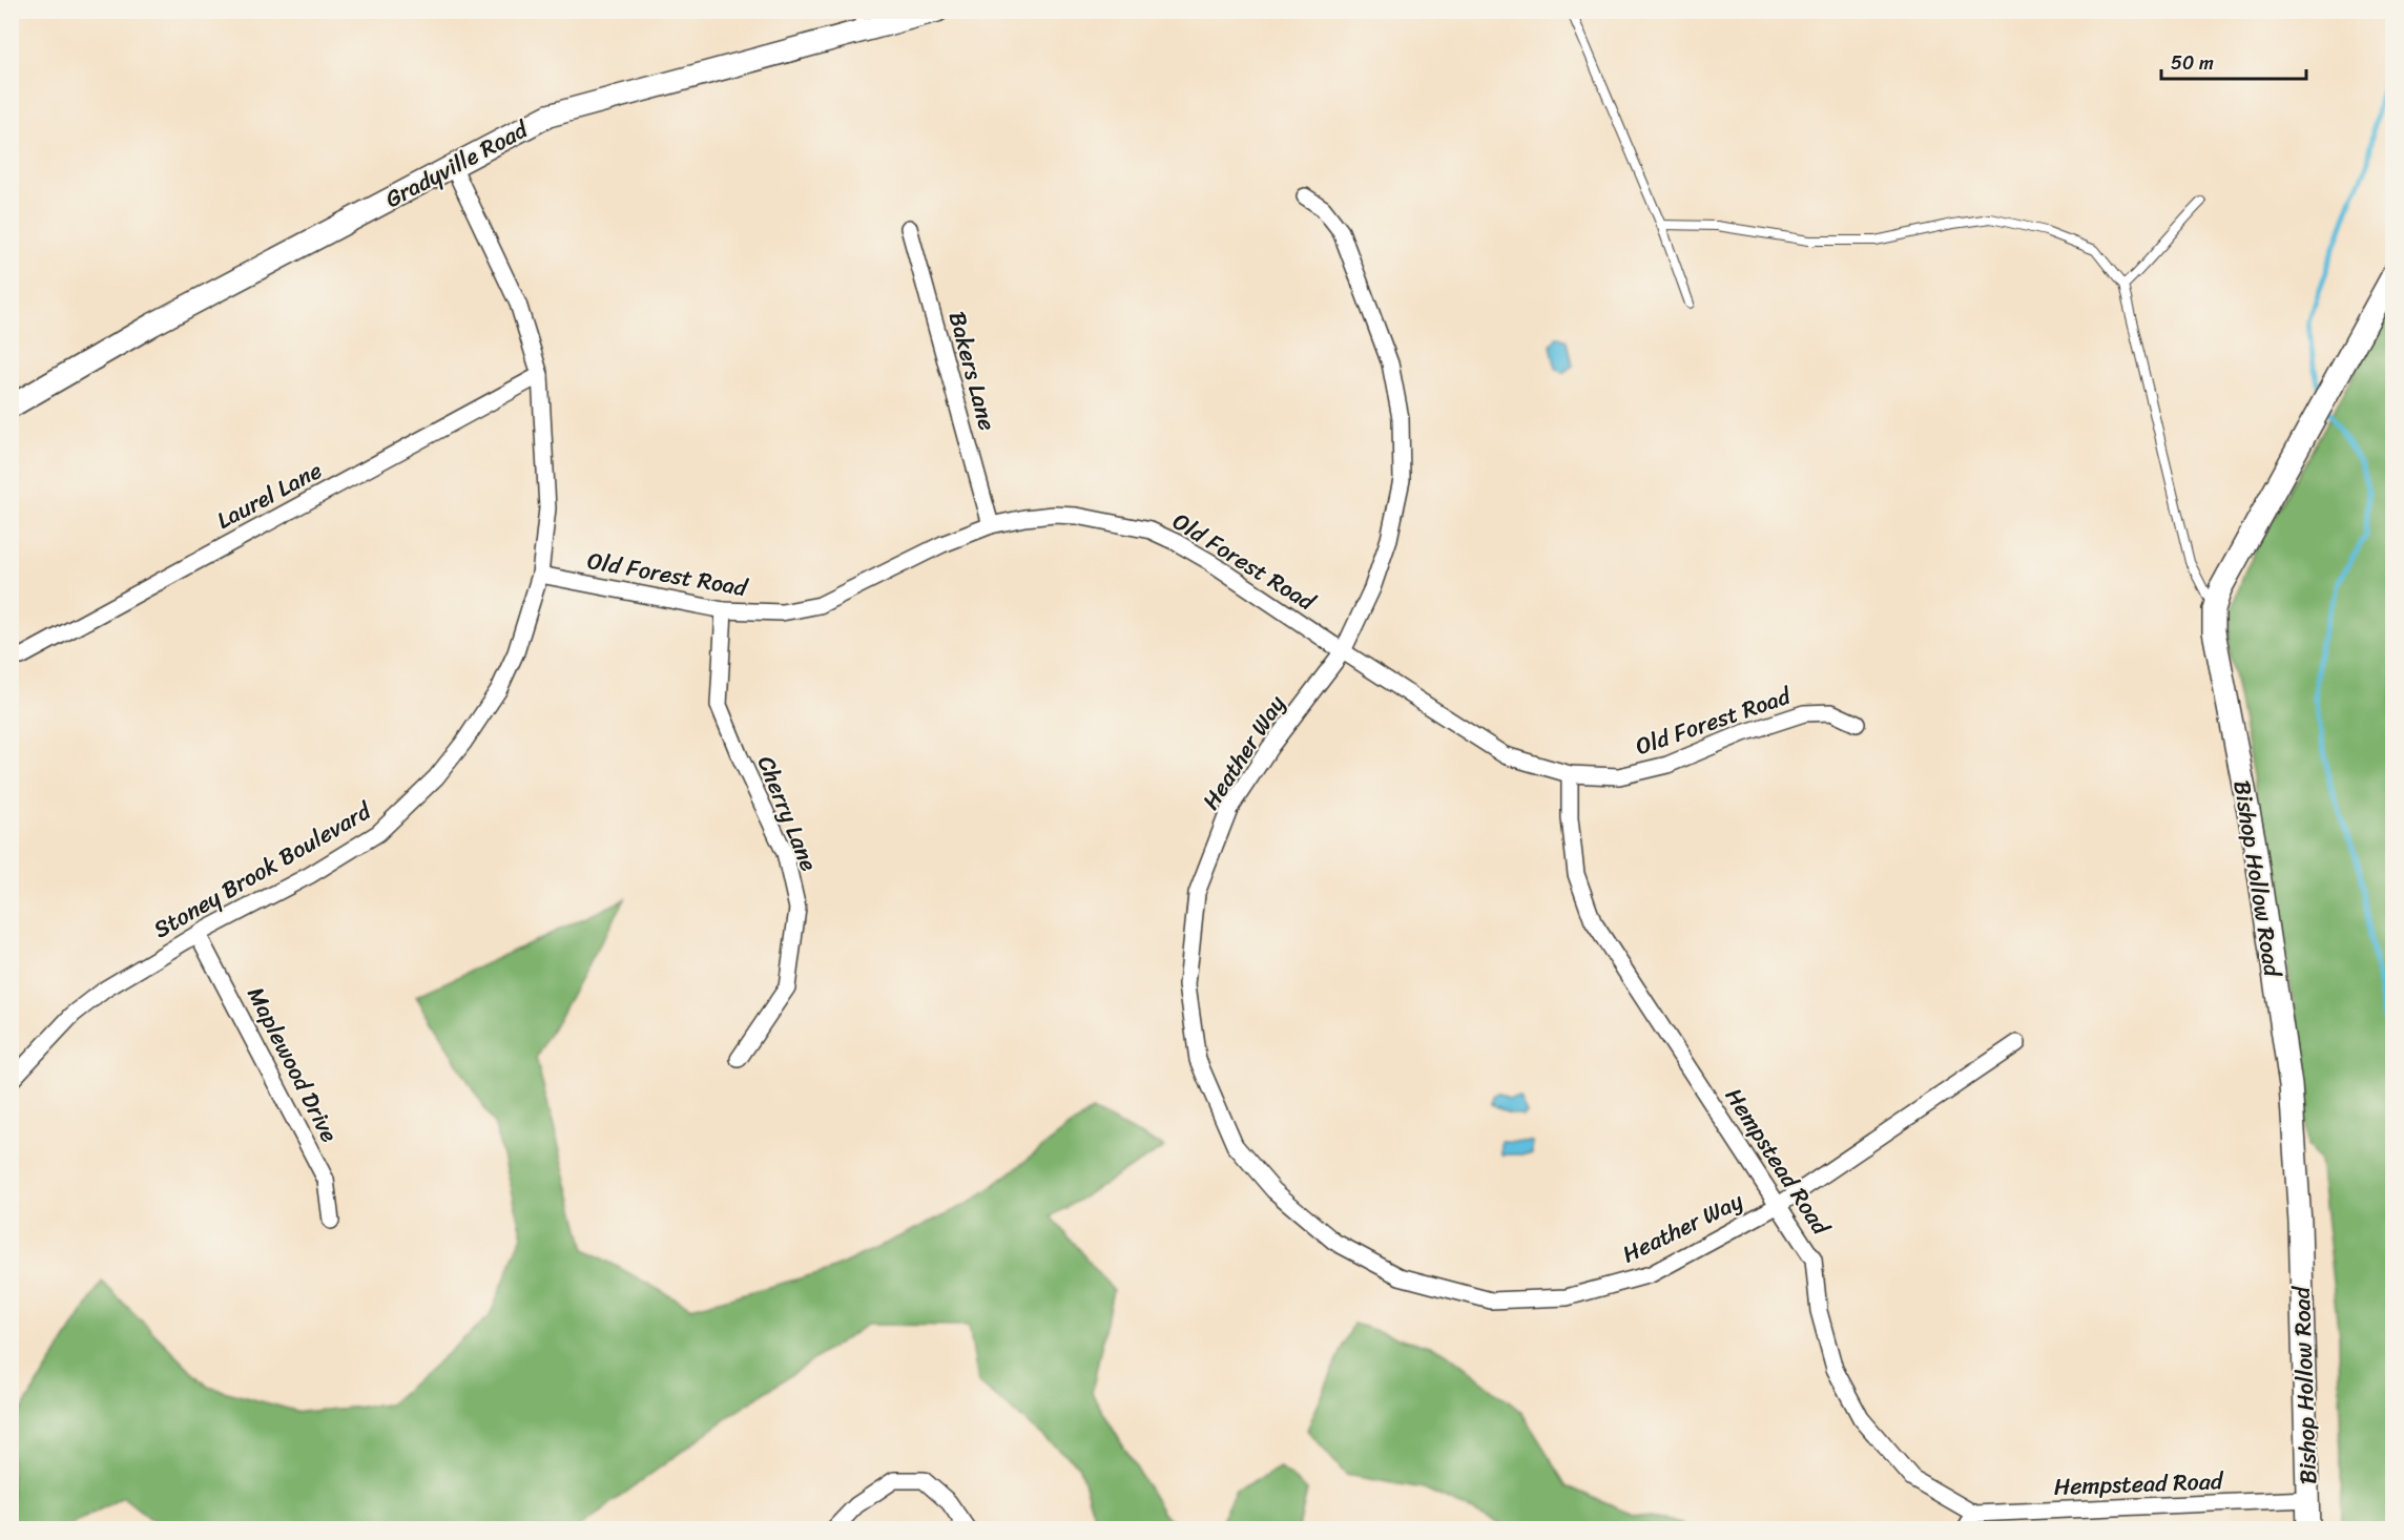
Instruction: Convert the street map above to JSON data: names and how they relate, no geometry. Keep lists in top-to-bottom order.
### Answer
{
  "streets": {
    "street": [
      "Gradyville Road",
      "Bakers Lane",
      "Laurel Lane",
      "Old Forest Road",
      "Heather Way",
      "Cherry Lane",
      "Stoney Brook Boulevard",
      "Bishop Hollow Road",
      "Maplewood Drive",
      "Hempstead Road"
    ]
  },
  "crossings": [
    ["Gradyville Road", "Stoney Brook Boulevard"],
    ["Bakers Lane", "Old Forest Road"],
    ["Laurel Lane", "Stoney Brook Boulevard"],
    ["Old Forest Road", "Heather Way"],
    ["Old Forest Road", "Cherry Lane"],
    ["Old Forest Road", "Stoney Brook Boulevard"],
    ["Old Forest Road", "Hempstead Road"],
    ["Heather Way", "Hempstead Road"],
    ["Stoney Brook Boulevard", "Maplewood Drive"],
    ["Bishop Hollow Road", "Hempstead Road"]
  ],
  "scale_bar": "50 m"
}
